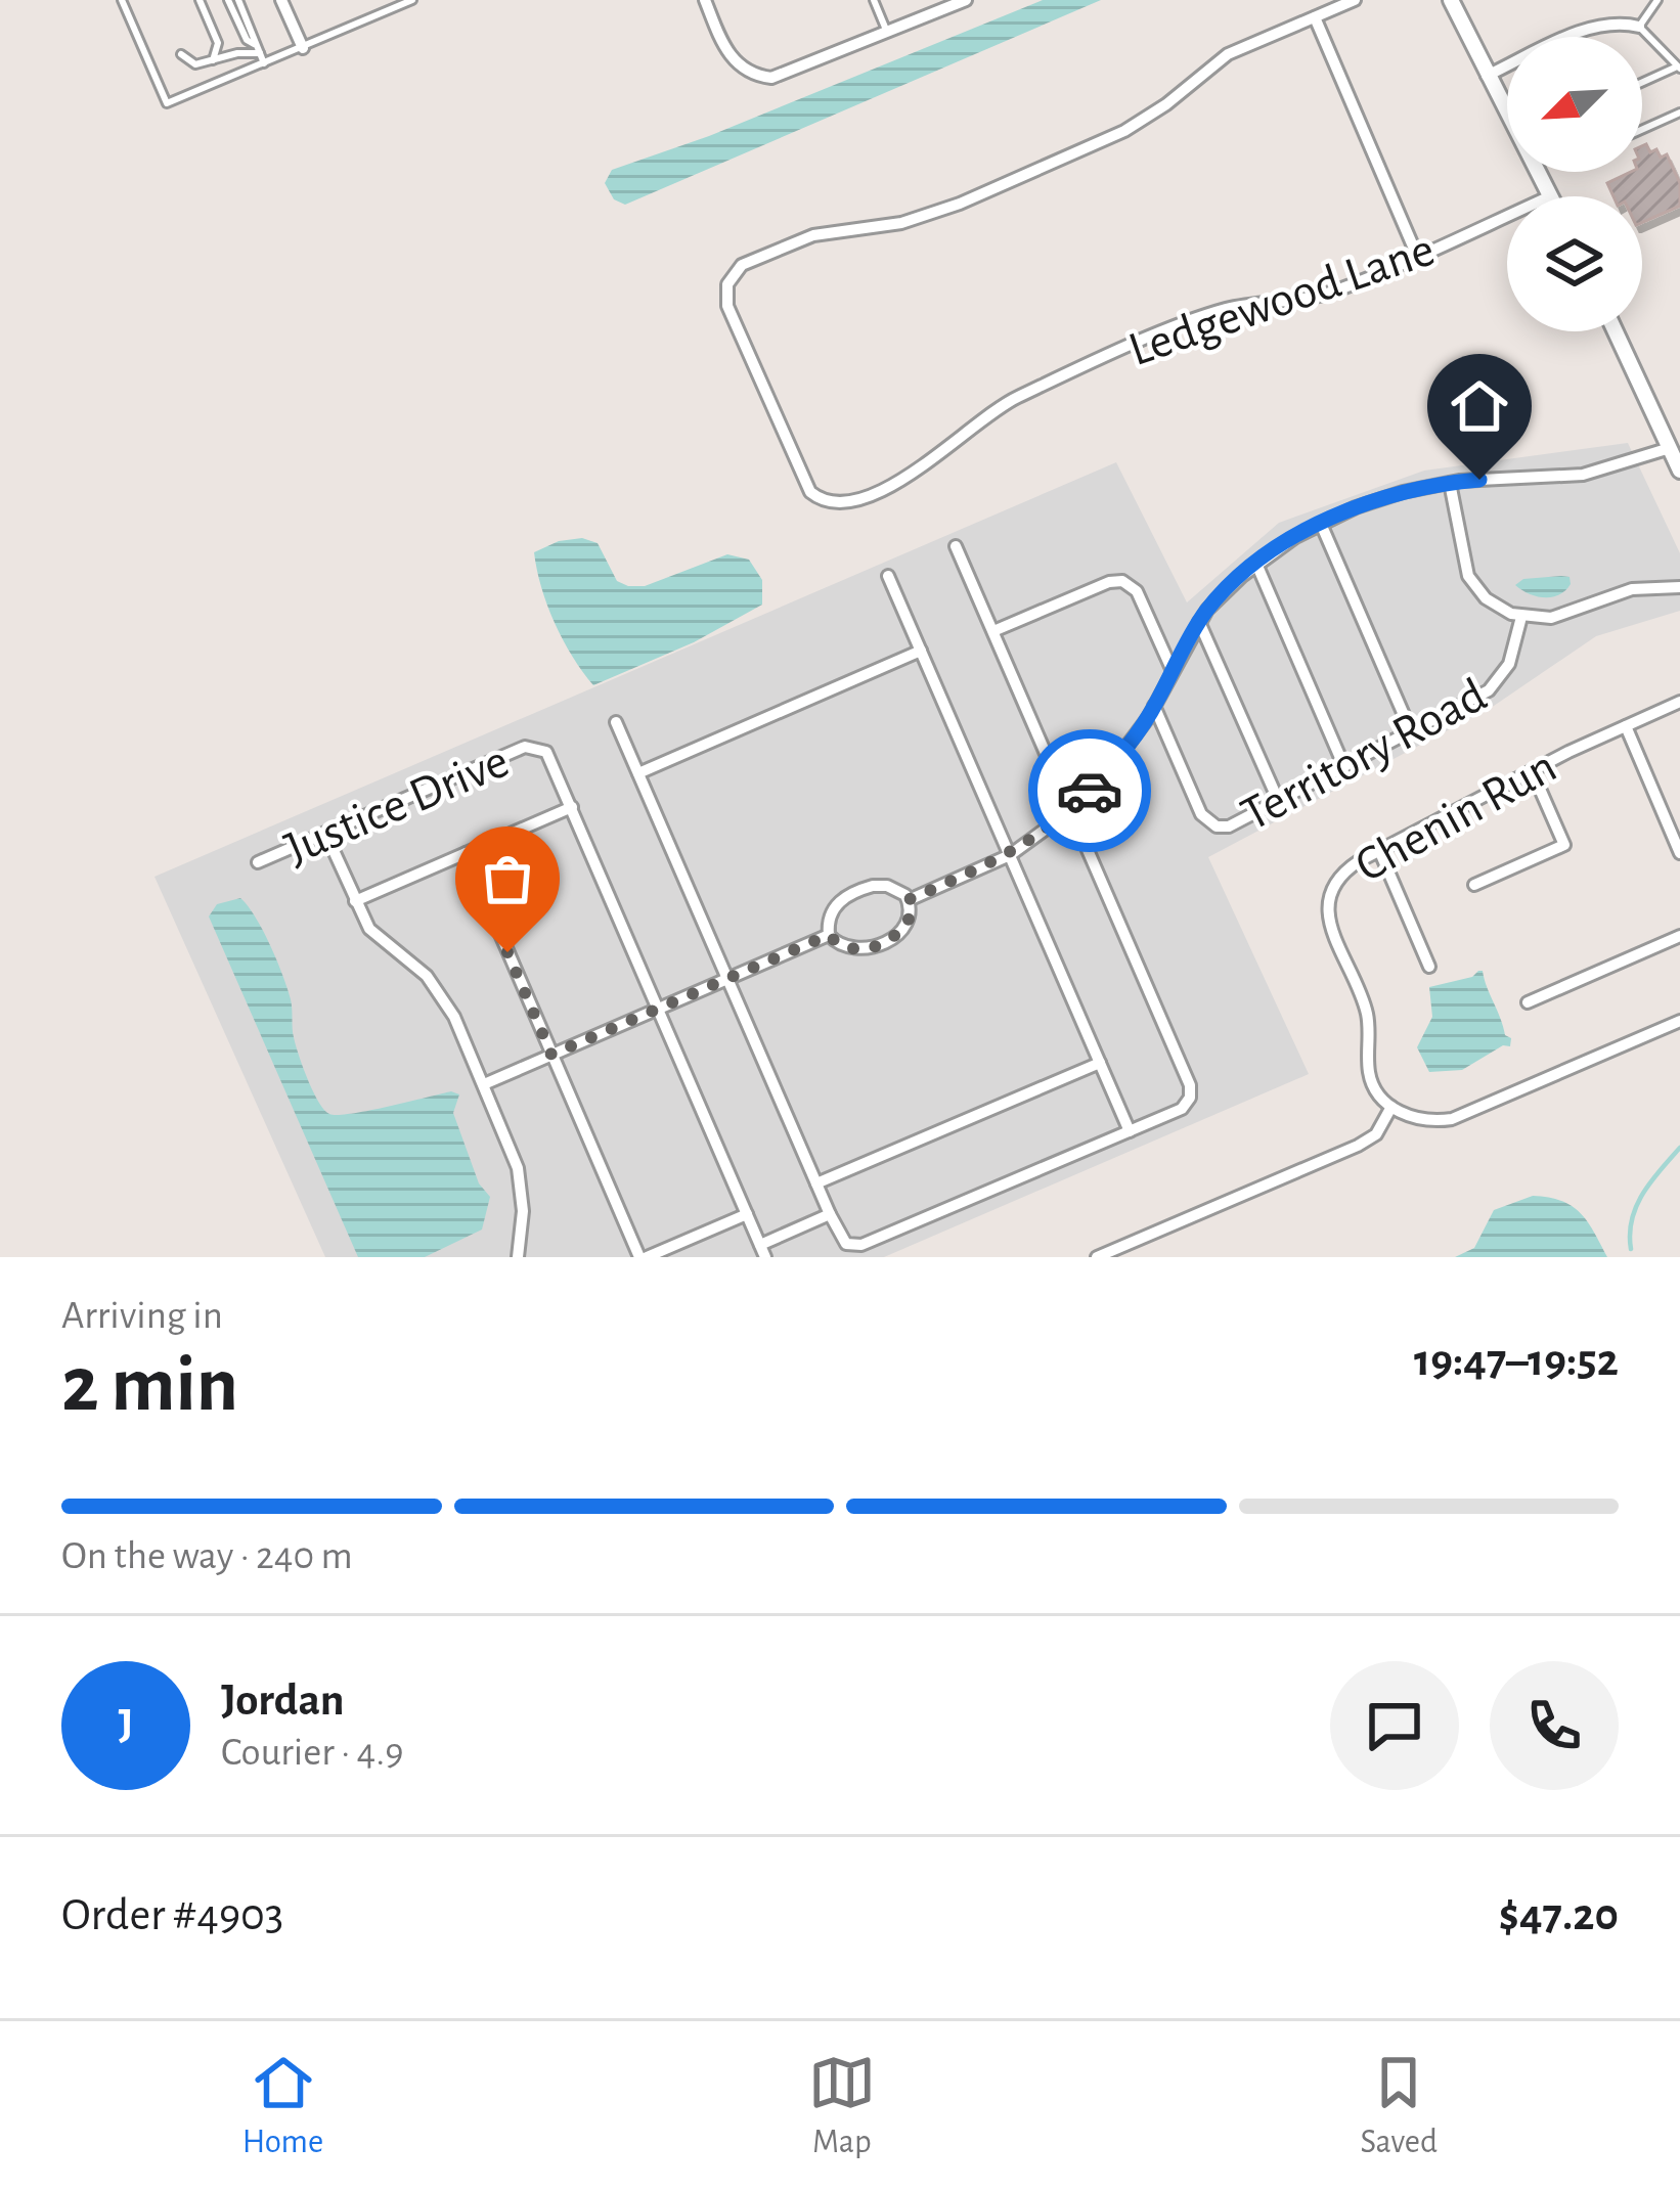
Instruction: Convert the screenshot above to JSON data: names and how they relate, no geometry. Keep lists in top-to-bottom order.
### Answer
{
  "streets": {
    "street": [
      "Ledgewood Lane",
      "Territory Road",
      "Justice Drive",
      "Chenin Run"
    ]
  },
  "north": "bottom left",
  "page": {
    "heading": ["2 min", "Arriving in", "19:47–19:52"],
    "panel": [
      "Jordan",
      "Courier · 4.9",
      "Order #4903",
      "$47.20"
    ],
    "bar": "On the way · 240 m",
    "round": "J",
    "tabs": ["Home", "Map", "Saved"]
  }
}
